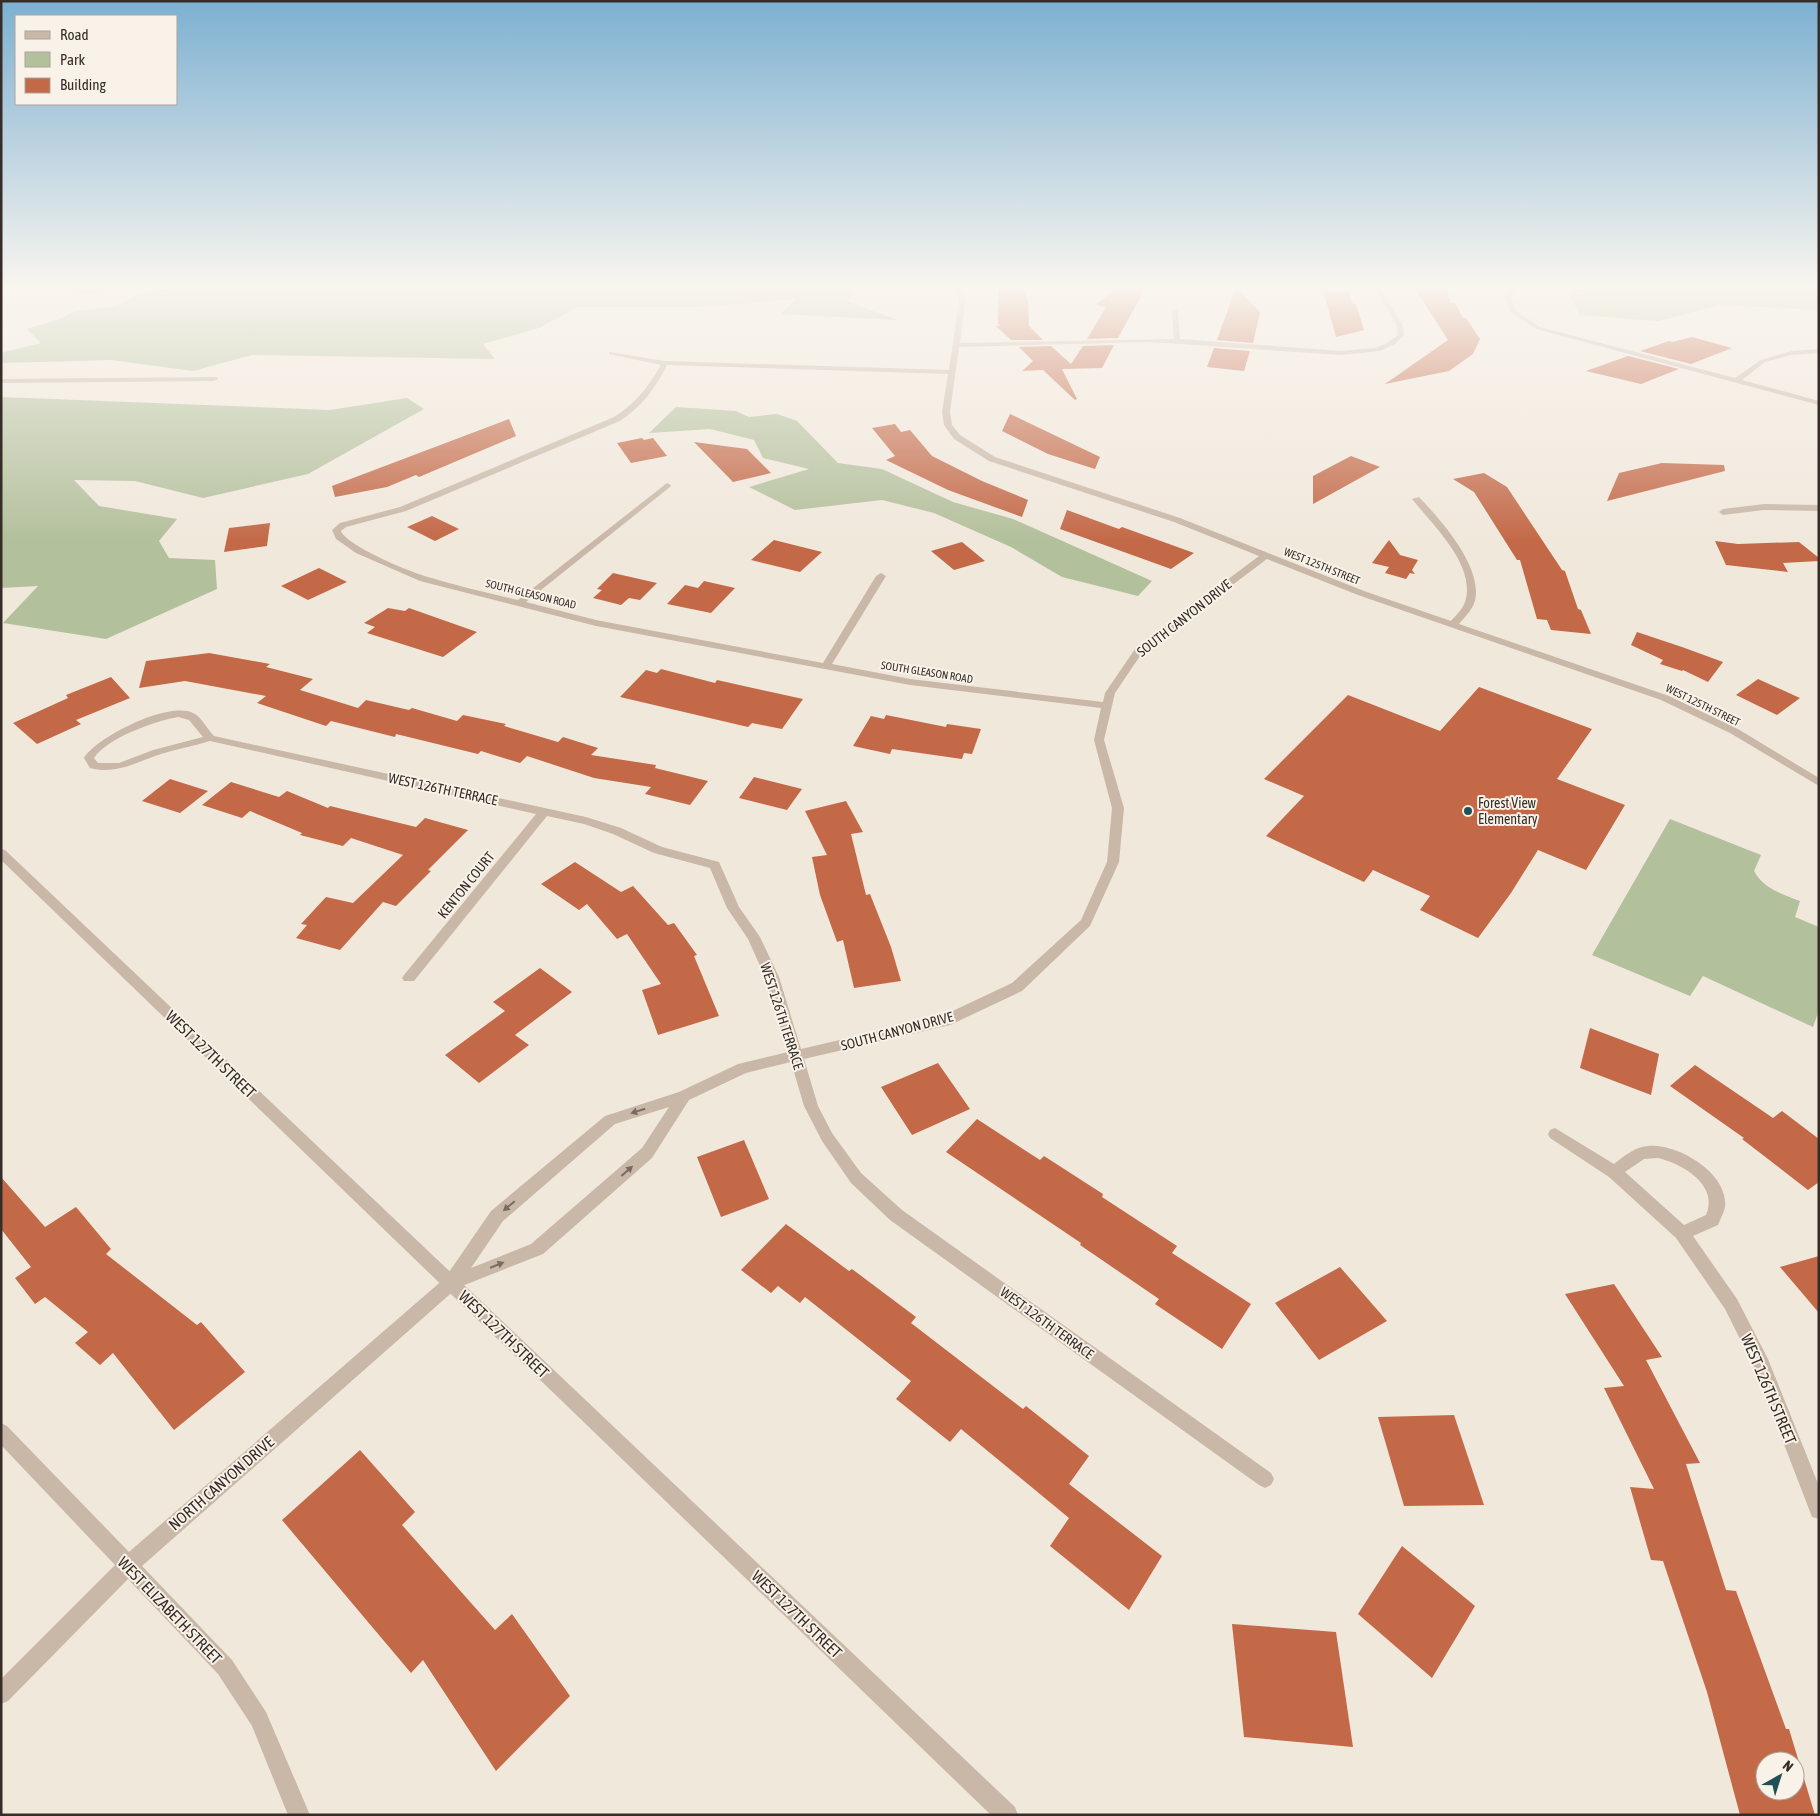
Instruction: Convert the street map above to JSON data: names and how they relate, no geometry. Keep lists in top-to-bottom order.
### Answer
{
  "streets": {
    "street": [
      "WEST 125TH STREET",
      "SOUTH GLEASON ROAD",
      "SOUTH CANYON DRIVE",
      "WEST 126TH TERRACE",
      "KENTON COURT",
      "WEST 127TH STREET",
      "WEST 126TH STREET",
      "NORTH CANYON DRIVE",
      "WEST ELIZABETH STREET"
    ]
  },
  "crossings": [
    ["WEST 125TH STREET", "SOUTH CANYON DRIVE"],
    ["SOUTH GLEASON ROAD", "SOUTH CANYON DRIVE"],
    ["SOUTH CANYON DRIVE", "WEST 126TH TERRACE"],
    ["SOUTH CANYON DRIVE", "WEST 127TH STREET"],
    ["SOUTH CANYON DRIVE", "NORTH CANYON DRIVE"],
    ["WEST 126TH TERRACE", "KENTON COURT"],
    ["WEST 127TH STREET", "NORTH CANYON DRIVE"],
    ["NORTH CANYON DRIVE", "WEST ELIZABETH STREET"]
  ],
  "places": ["Forest View Elementary"],
  "legend": ["Road", "Park", "Building"],
  "north": "top right"
}
